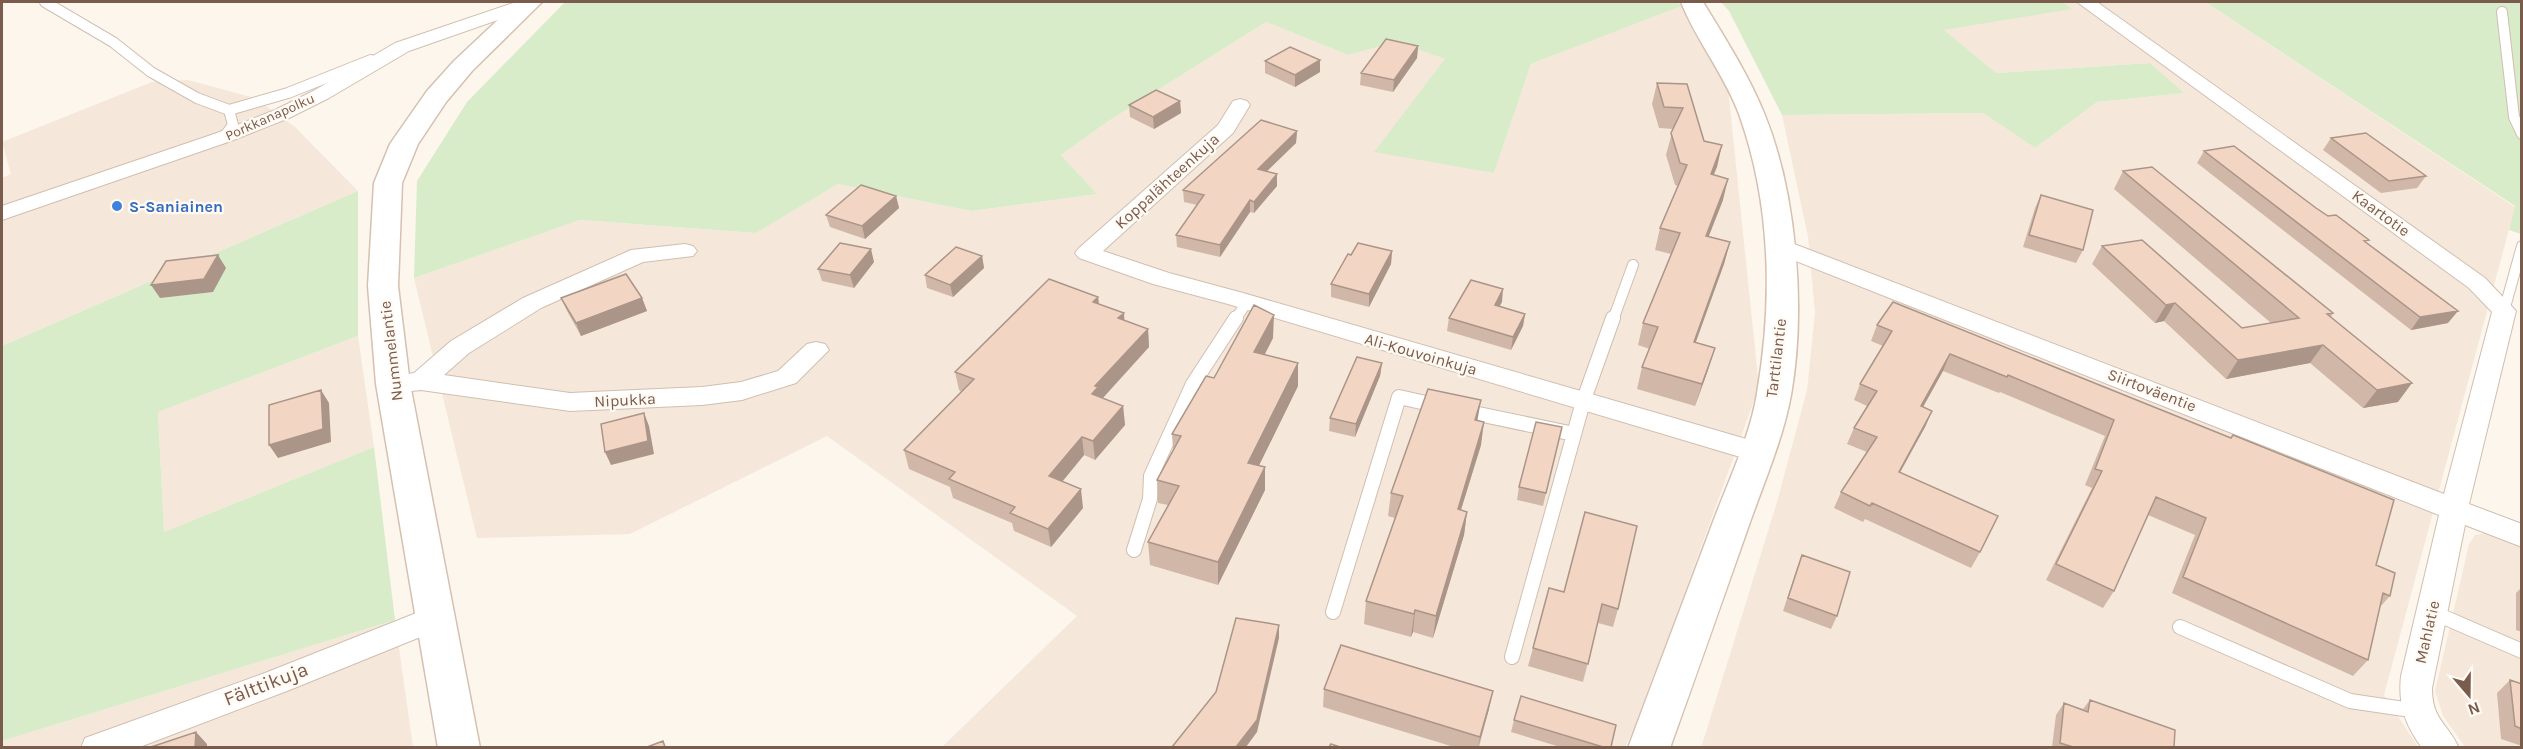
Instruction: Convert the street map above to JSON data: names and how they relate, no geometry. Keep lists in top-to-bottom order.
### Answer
{
  "streets": {
    "street": [
      "Porkkanapolku",
      "Koppalähteenkuja",
      "Kaartotie",
      "Nummelantie",
      "Ali-Kouvoinkuja",
      "Tarttilantie",
      "Siirtoväentie",
      "Nipukka",
      "Mahlatie",
      "Fälttikuja"
    ]
  },
  "crossings": [
    ["Porkkanapolku", "Nummelantie"],
    ["Koppalähteenkuja", "Ali-Kouvoinkuja"],
    ["Nummelantie", "Nipukka"],
    ["Nummelantie", "Fälttikuja"],
    ["Ali-Kouvoinkuja", "Tarttilantie"],
    ["Tarttilantie", "Siirtoväentie"],
    ["Siirtoväentie", "Mahlatie"]
  ],
  "places": ["S-Saniainen"],
  "north": "bottom"
}
